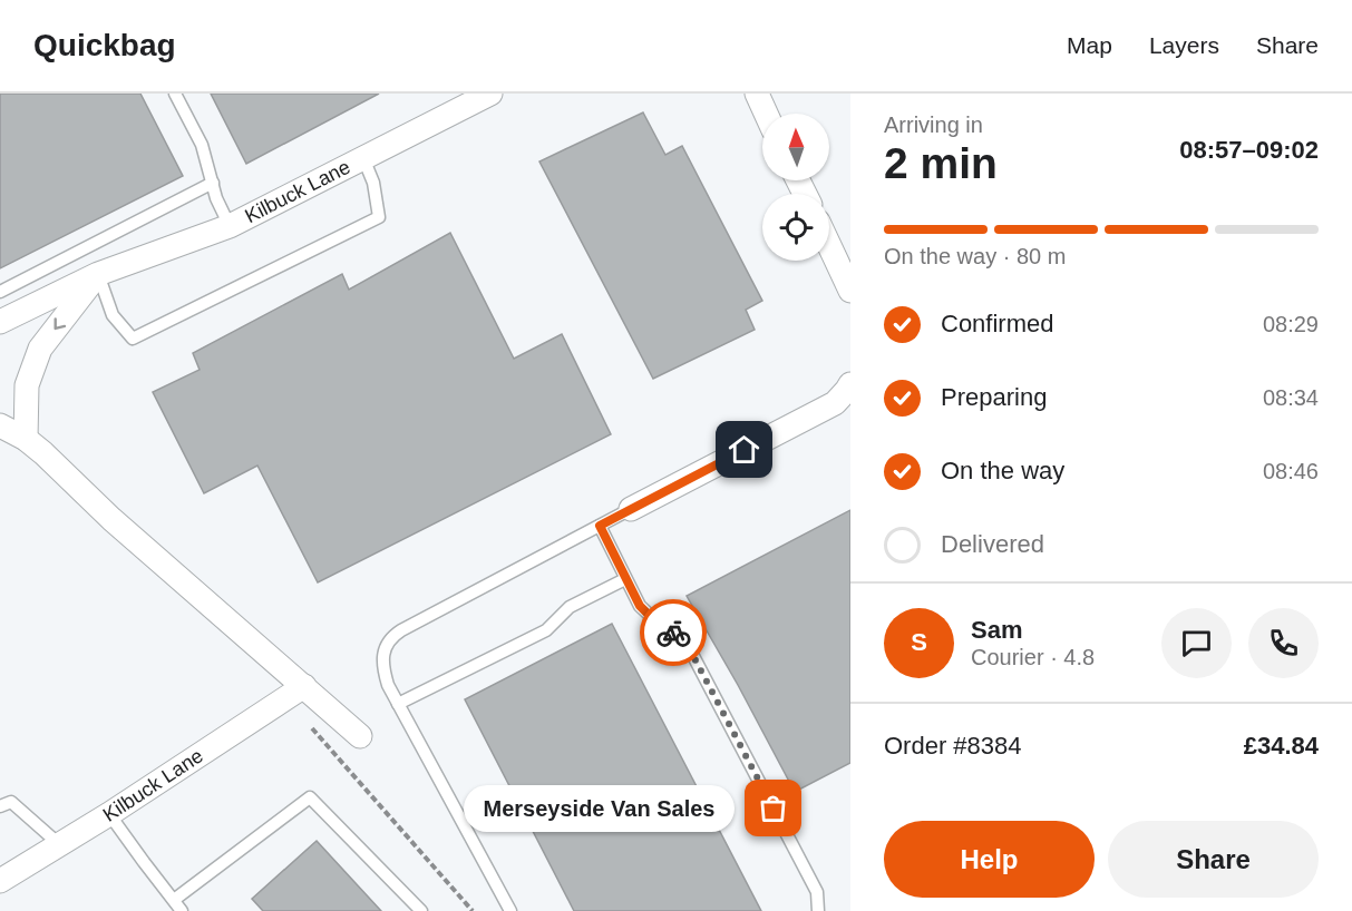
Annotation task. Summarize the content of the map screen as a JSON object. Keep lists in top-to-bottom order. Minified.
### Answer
{"streets":{"street":["Kilbuck Lane"]},"places":["Merseyside Van Sales"],"north":"top","page":{"header":"Quickbag","nav":["Map","Layers","Share"],"heading":["2 min","Arriving in","08:57–09:02"],"panel":["Sam","Courier · 4.8","Order #8384","£34.84"],"bar":"On the way · 80 m","list":[["Confirmed","08:29"],["Preparing","08:34"],["On the way","08:46"],"Delivered"],"round":"S","bubble":"Merseyside Van Sales","buttons":["Help","Share"]}}
